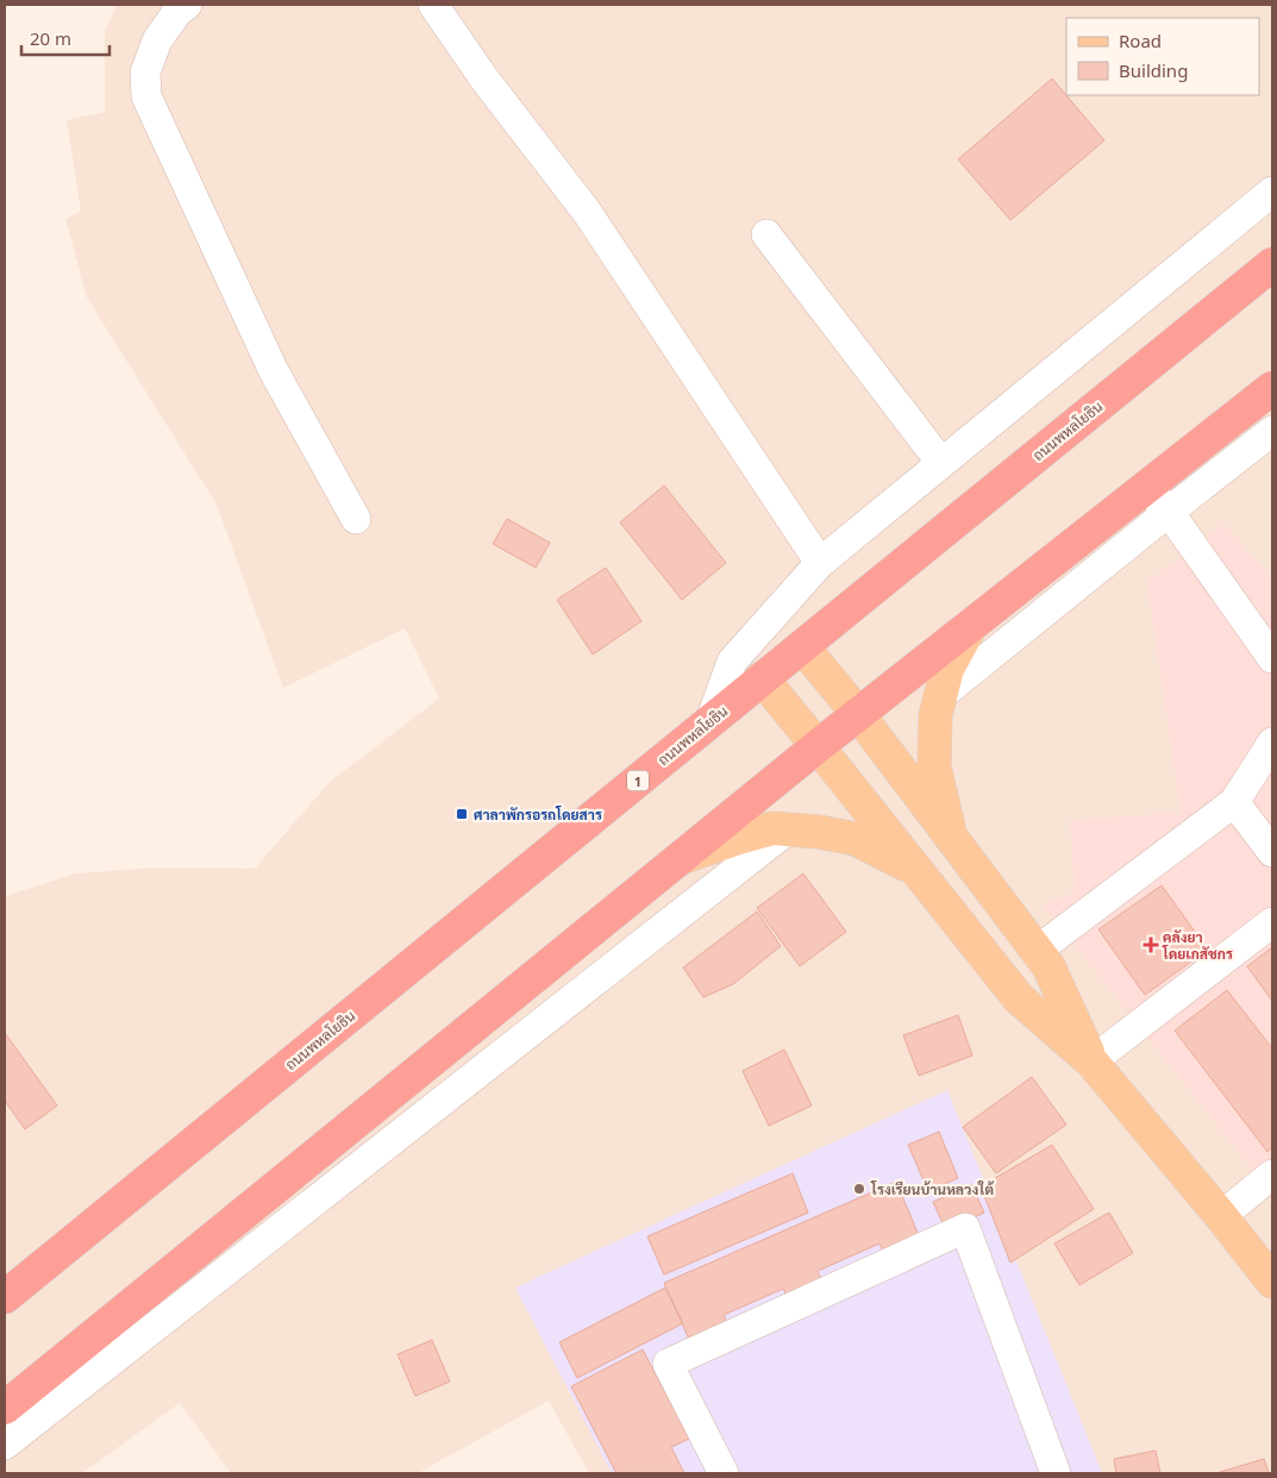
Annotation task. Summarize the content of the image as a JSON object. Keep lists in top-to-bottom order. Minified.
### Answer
{"streets":{"highway":["ถนนพหลโยธิน","1"]},"places":{"transit":["ศาลาพักรอรถโดยสาร"],"health":["คลังยา โดยเภสัชกร"],"other":["โรงเรียนบ้านหลวงใต้"]},"legend":["Road","Building"],"scale_bar":"20 m"}
